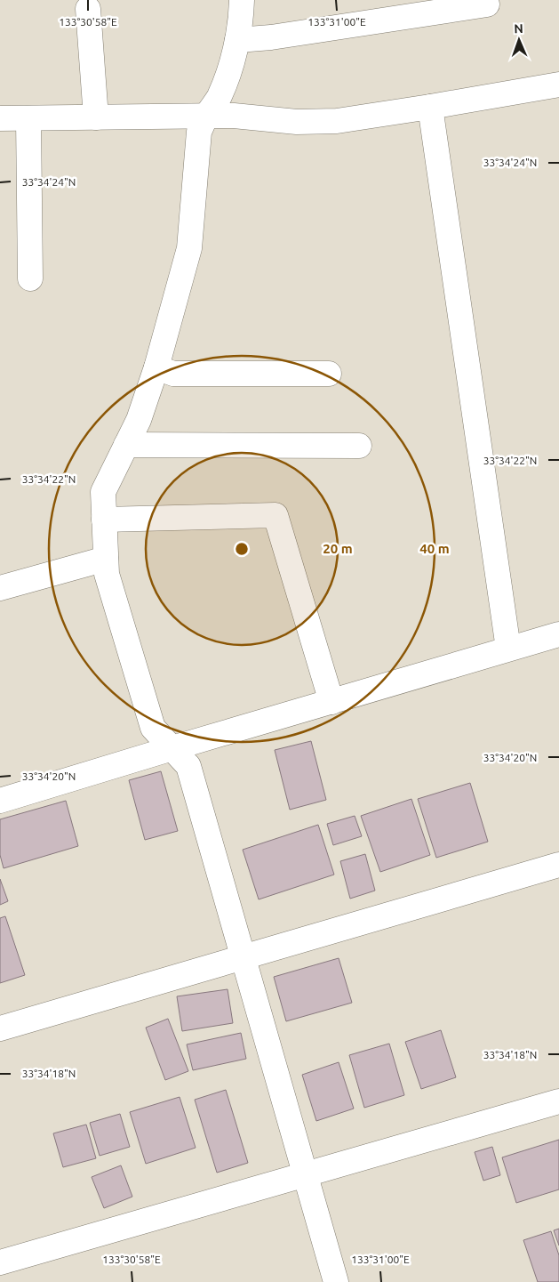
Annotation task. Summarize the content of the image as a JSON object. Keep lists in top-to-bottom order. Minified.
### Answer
{"north":"top","coordinates":["133°30'58\"E","133°31'00\"E","33°34'24\"N","33°34'22\"N","33°34'20\"N","33°34'18\"N"],"rings":["20 m","40 m"]}
